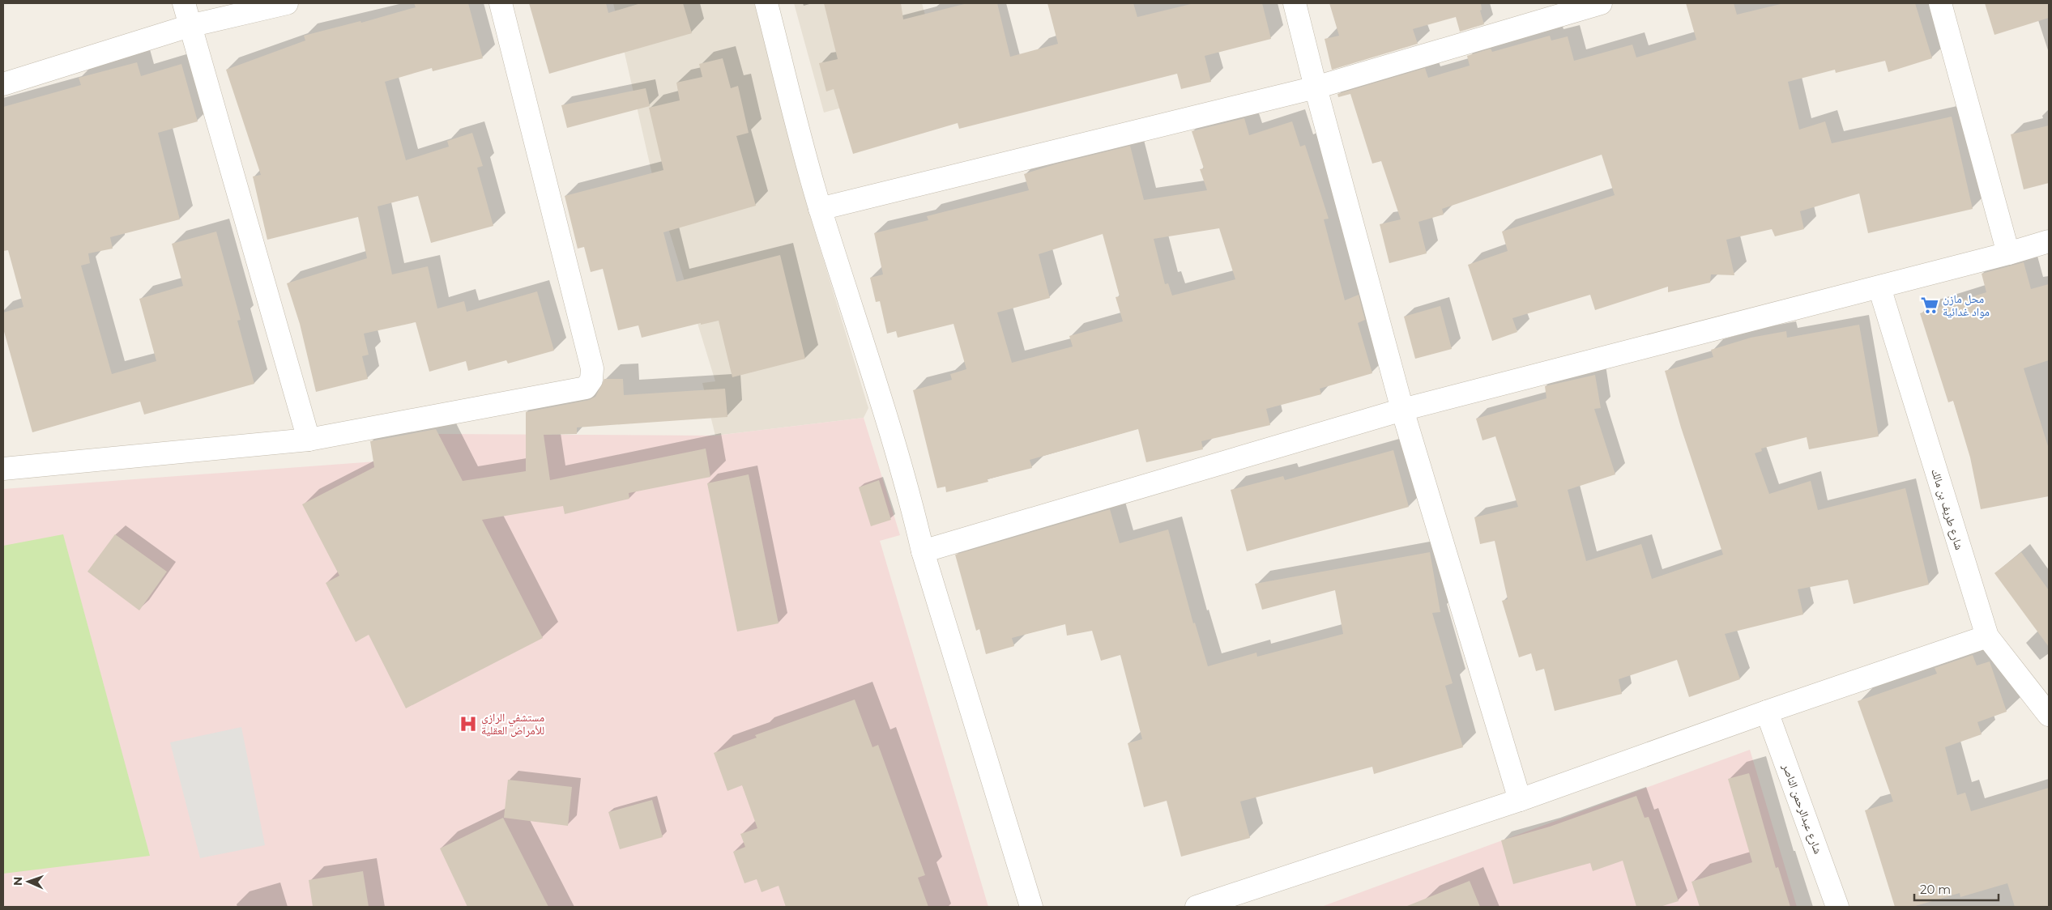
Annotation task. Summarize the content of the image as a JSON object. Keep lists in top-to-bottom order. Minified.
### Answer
{"streets":{"street":["شارع طريف بن مالك","شارع عبدالرحمن الناصر"]},"places":{"supermarket":["محل مازن مواد غدائية"],"hospital":["مستشفي الرازي للأمراض العقلية"]},"scale_bar":"20 m","north":"left"}
